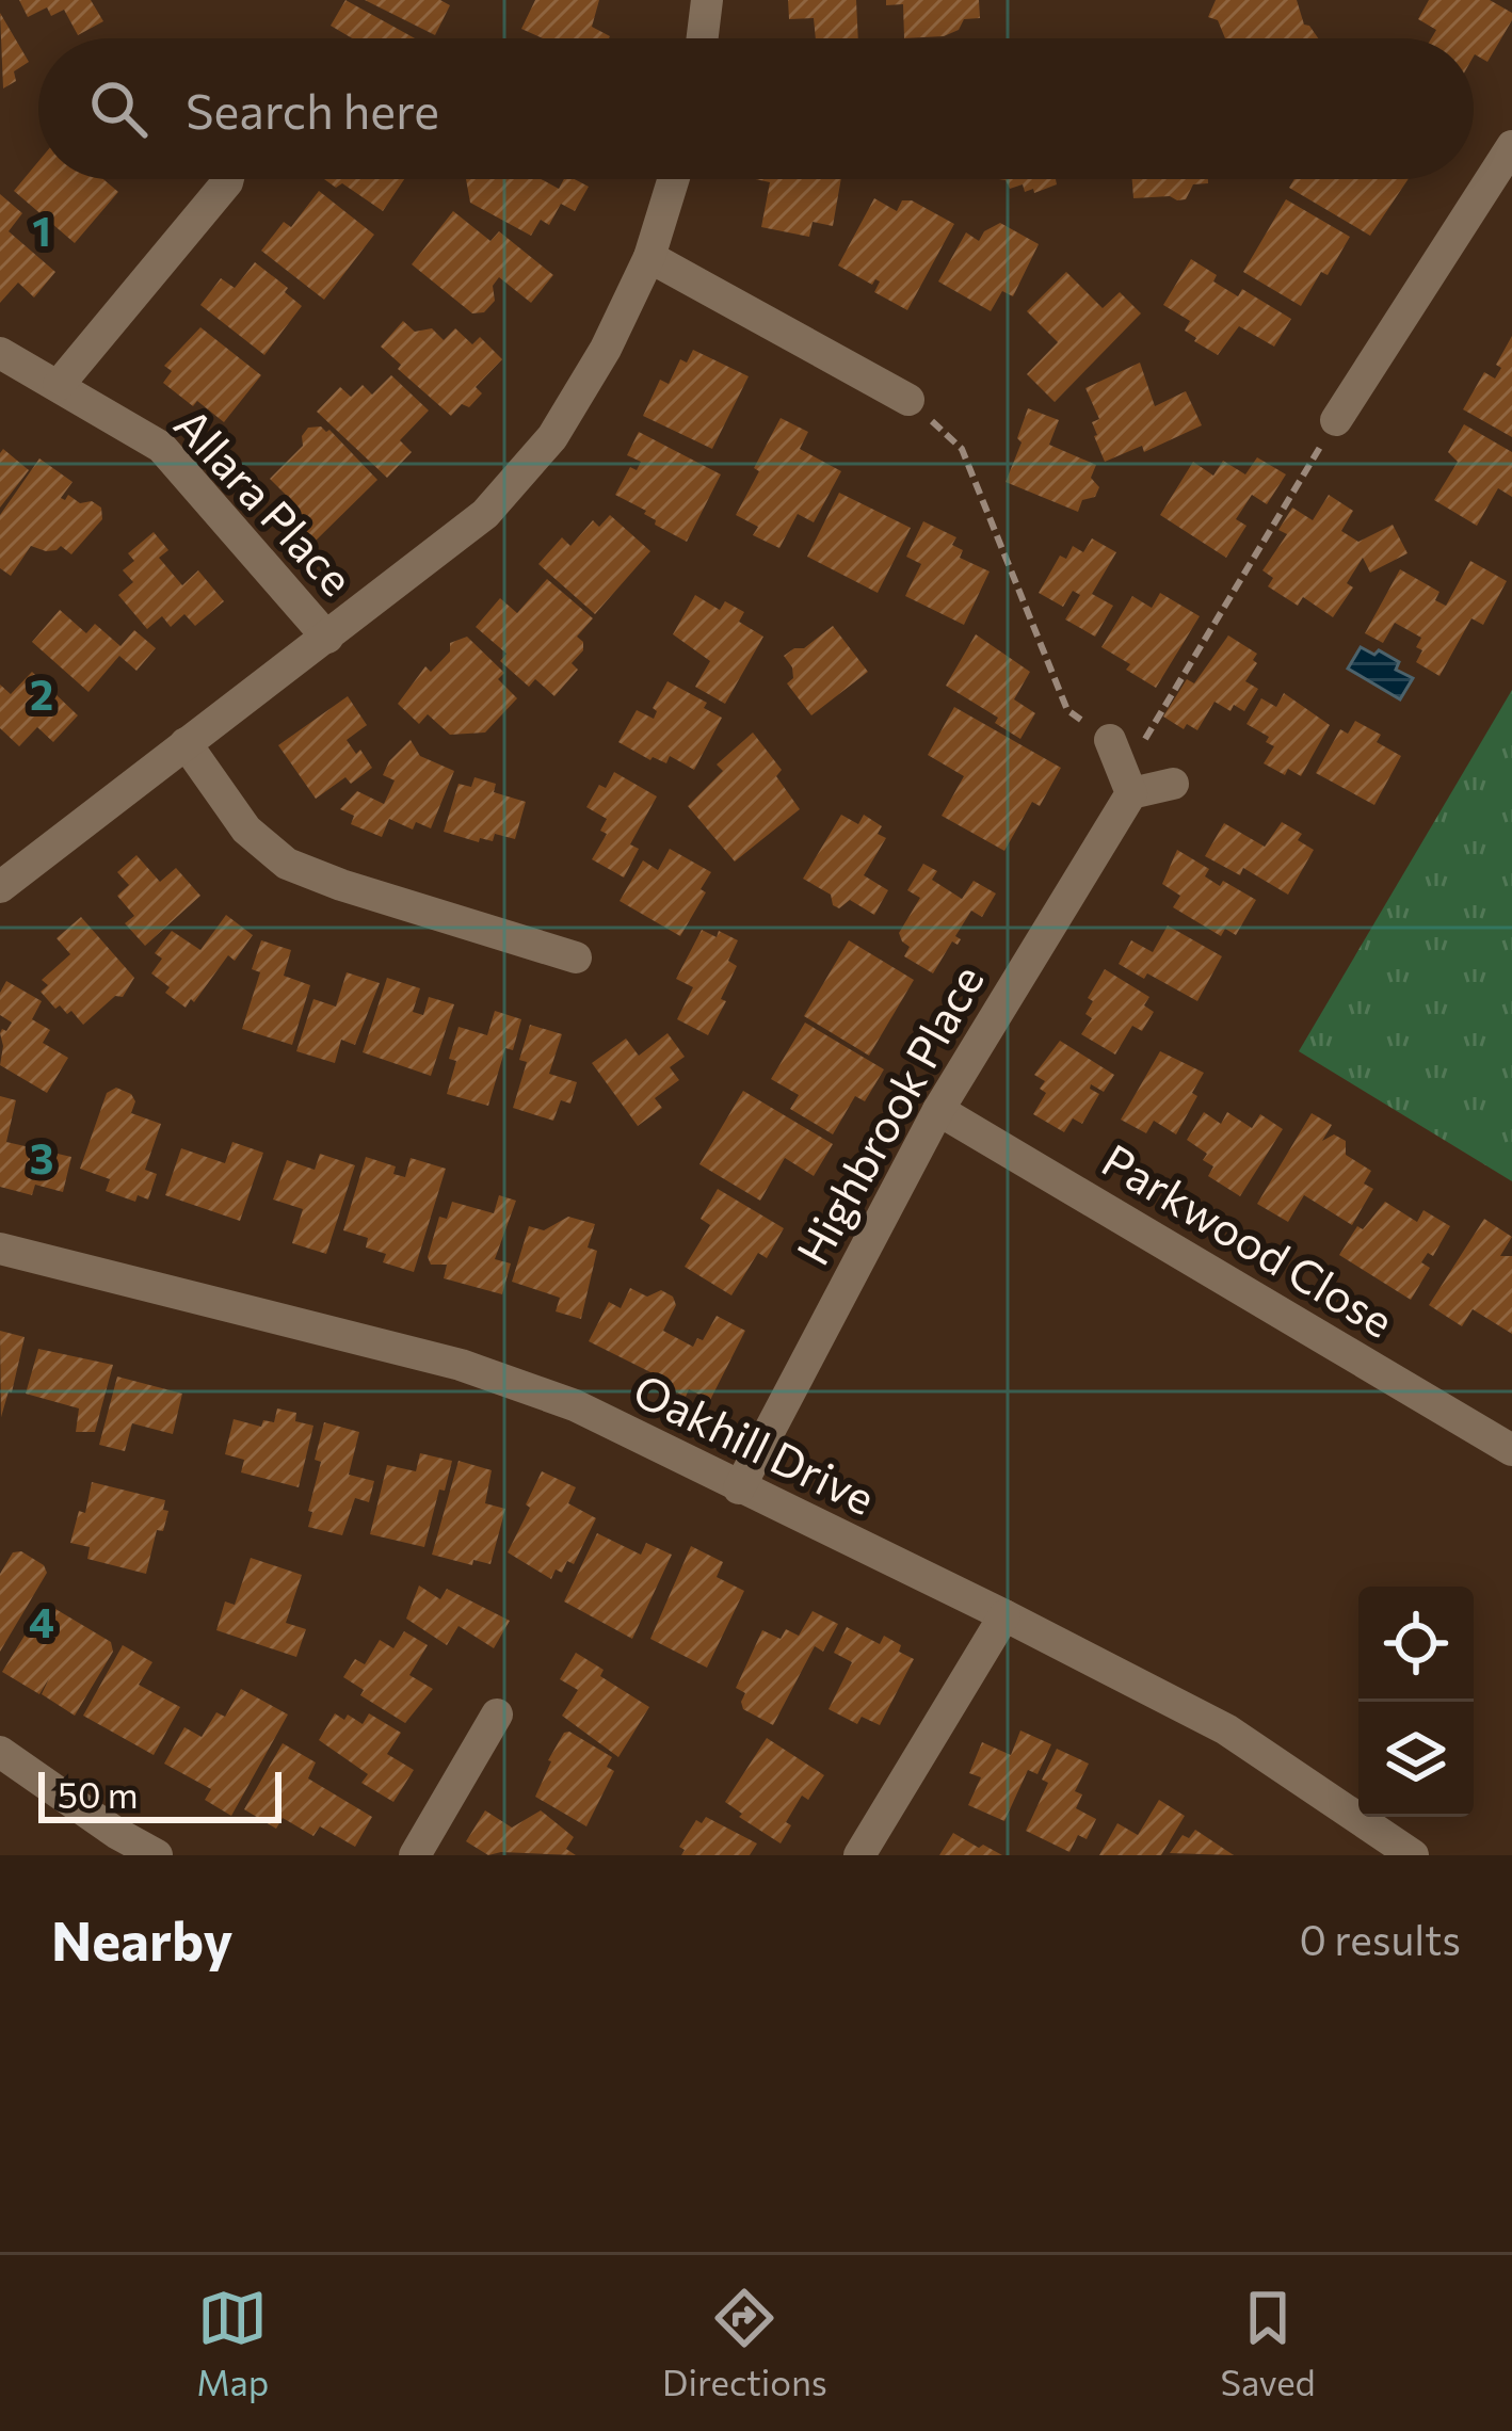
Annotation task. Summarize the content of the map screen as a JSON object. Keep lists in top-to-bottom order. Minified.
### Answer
{"streets":{"street":["Allara Place","Highbrook Place","Parkwood Close","Oakhill Drive"]},"crossings":[["Highbrook Place","Parkwood Close"],["Highbrook Place","Oakhill Drive"]],"scale_bar":"50 m","page":{"search":"Search here","scale":"50 m","heading":["Nearby","0 results"],"nav":["Map","Directions","Saved"]},"grid":{"rows":["1","2","3","4"]}}
